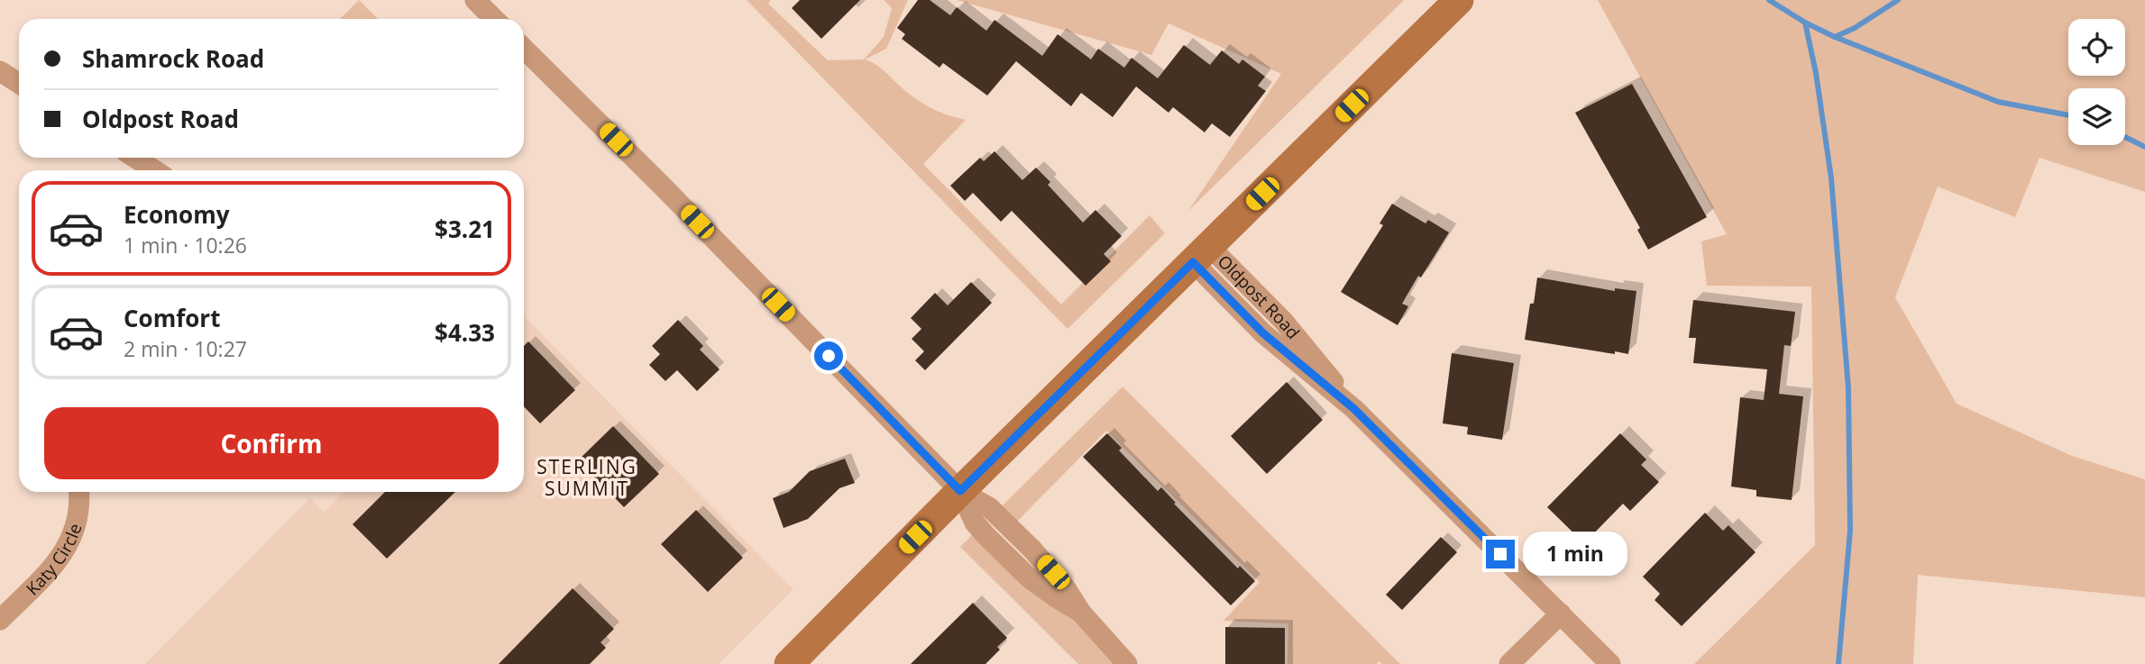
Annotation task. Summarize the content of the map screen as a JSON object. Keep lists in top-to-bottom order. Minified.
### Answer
{"streets":{"street":["Oldpost Road","Katy Circle"]},"districts":["STERLING SUMMIT"],"page":{"banner":["Shamrock Road","Oldpost Road"],"list":[{"name":"Economy","note":"1 min · 10:26","value":"$3.21"},{"name":"Comfort","note":"2 min · 10:27","value":"$4.33"}],"buttons":"Confirm","bubble":"1 min"}}
